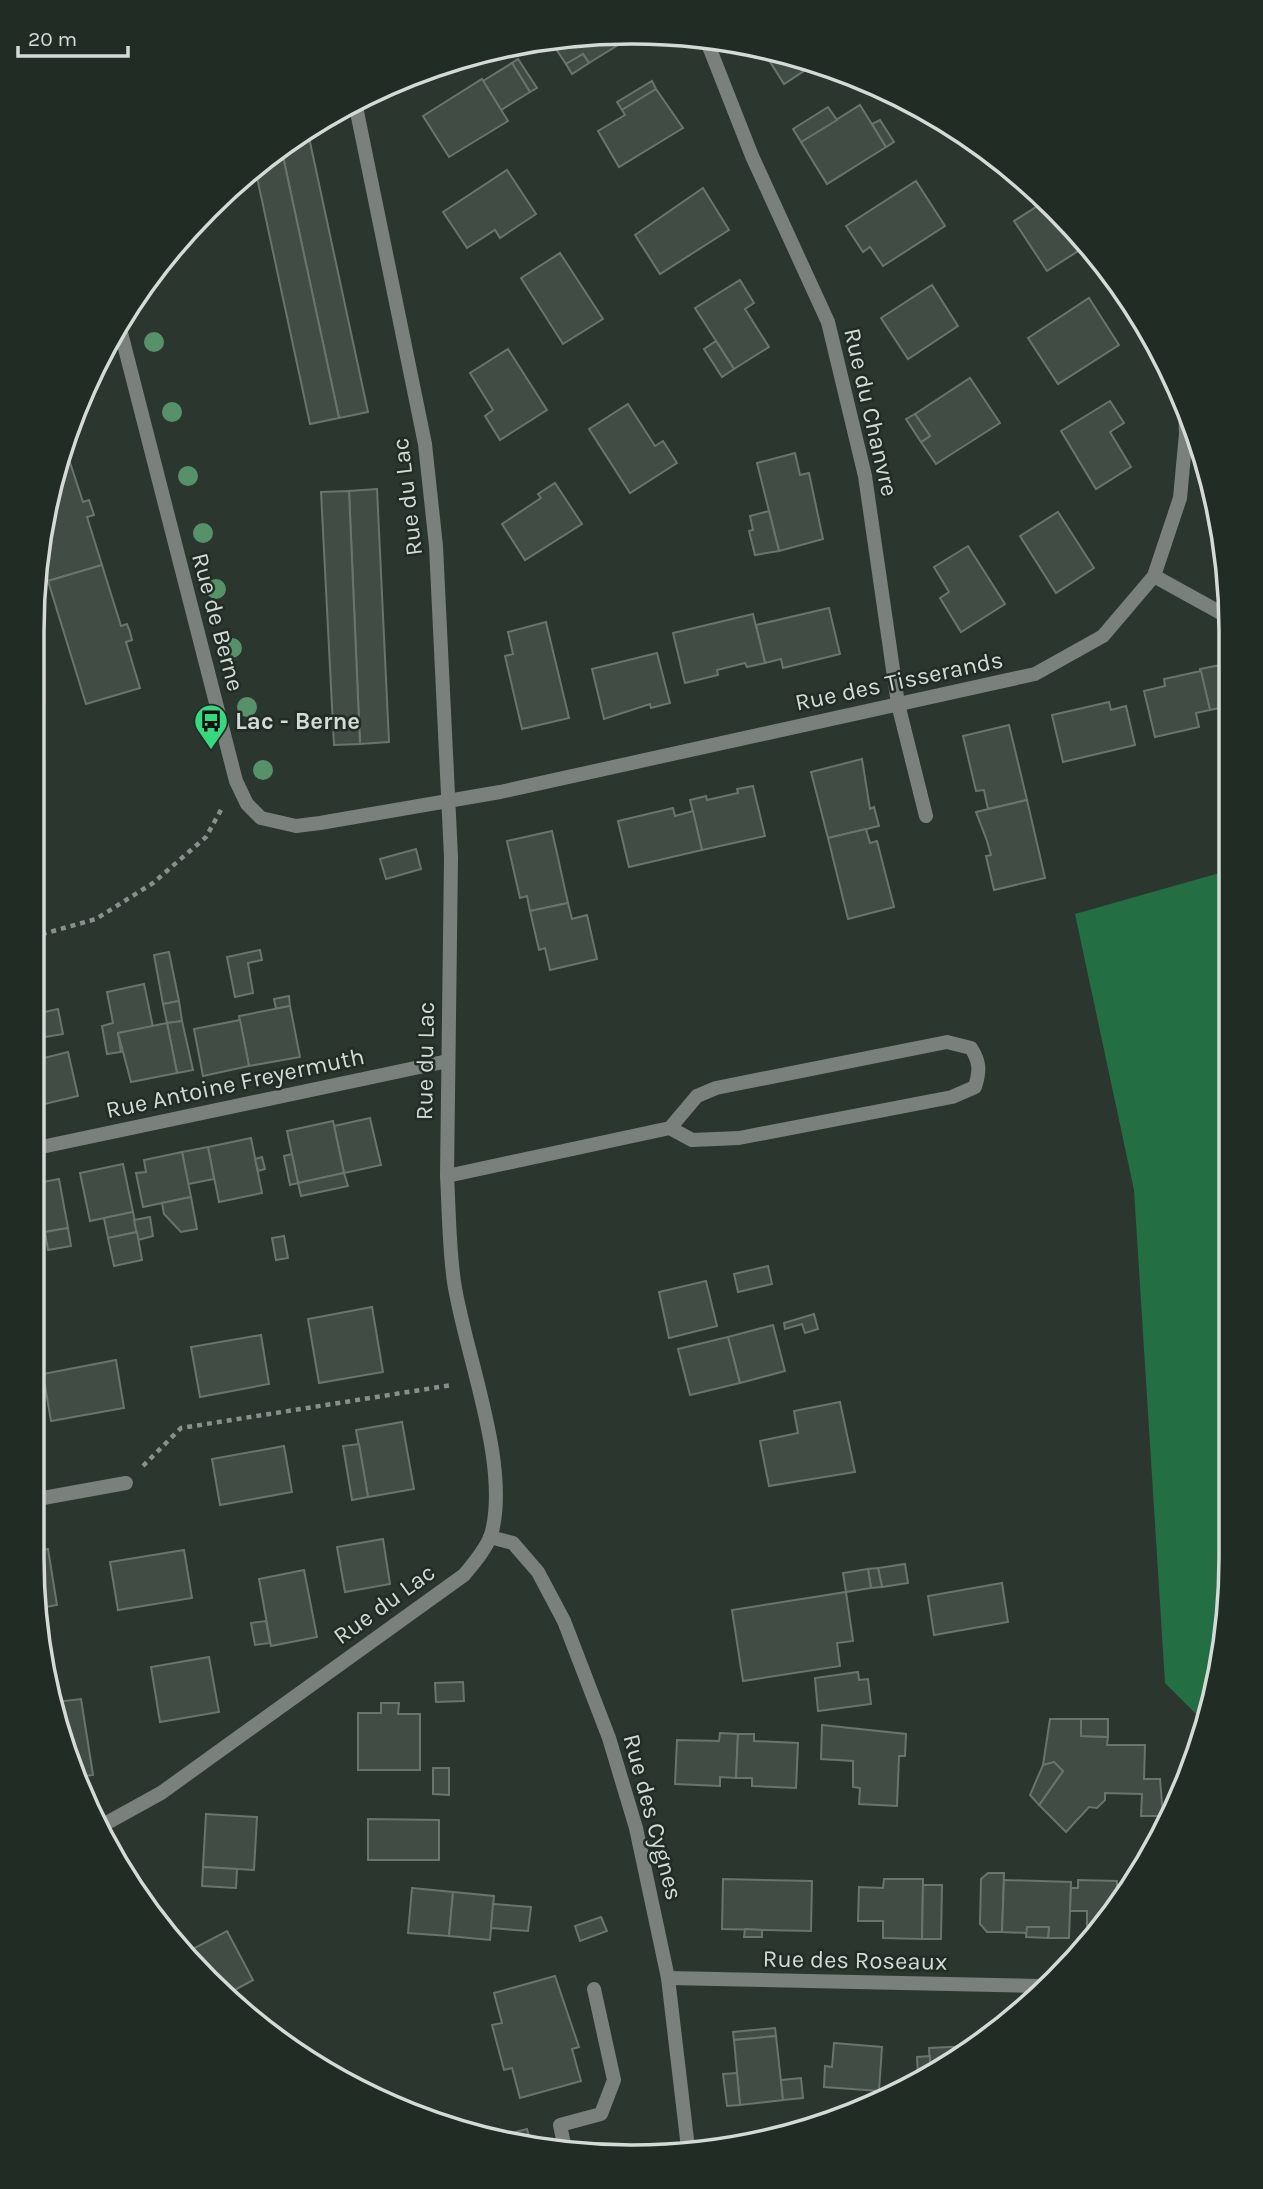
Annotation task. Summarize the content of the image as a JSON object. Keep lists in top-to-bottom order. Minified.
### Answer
{"streets":{"street":["Rue du Chanvre","Rue du Lac","Rue de Berne","Rue des Tisserands","Rue Antoine Freyermuth","Rue des Cygnes","Rue des Roseaux"]},"crossings":[["Rue du Chanvre","Rue des Tisserands"],["Rue du Lac","Rue de Berne"],["Rue du Lac","Rue des Tisserands"],["Rue du Lac","Rue Antoine Freyermuth"],["Rue du Lac","Rue des Cygnes"],["Rue de Berne","Rue des Tisserands"],["Rue des Cygnes","Rue des Roseaux"]],"places":{"bus stop":["Lac - Berne"]},"scale_bar":"20 m"}
